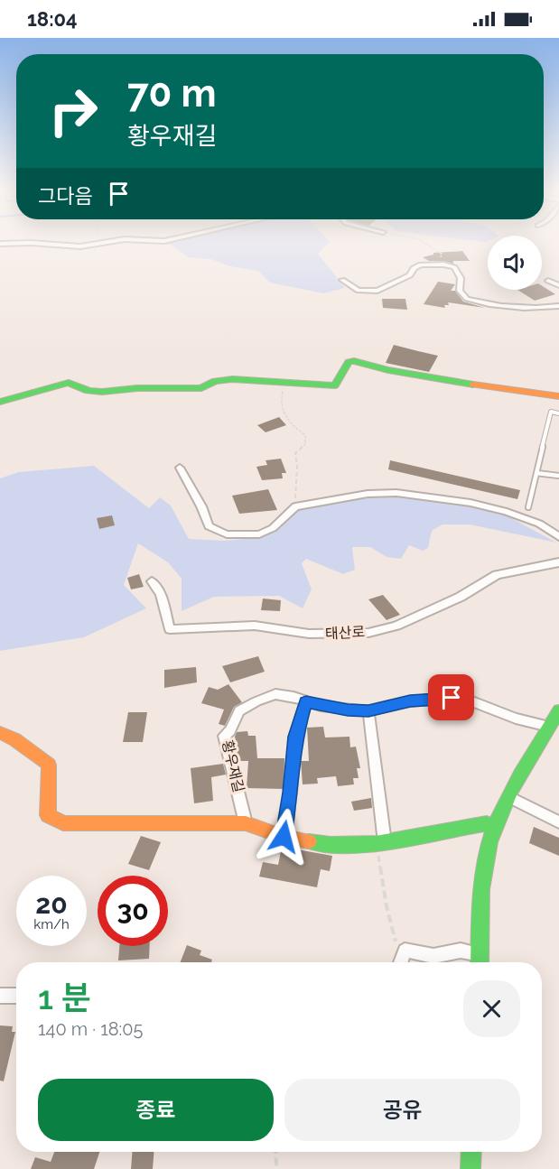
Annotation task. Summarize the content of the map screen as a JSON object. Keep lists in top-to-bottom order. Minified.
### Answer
{"streets":{"street":["태산로","황우재길"]},"page":{"status":"18:04","turn":["70 m","황우재길"],"then":"그다음","speed":"20 km/h","limit":"30","heading":["1 분","140 m · 18:05"],"buttons":["종료","공유"]}}
